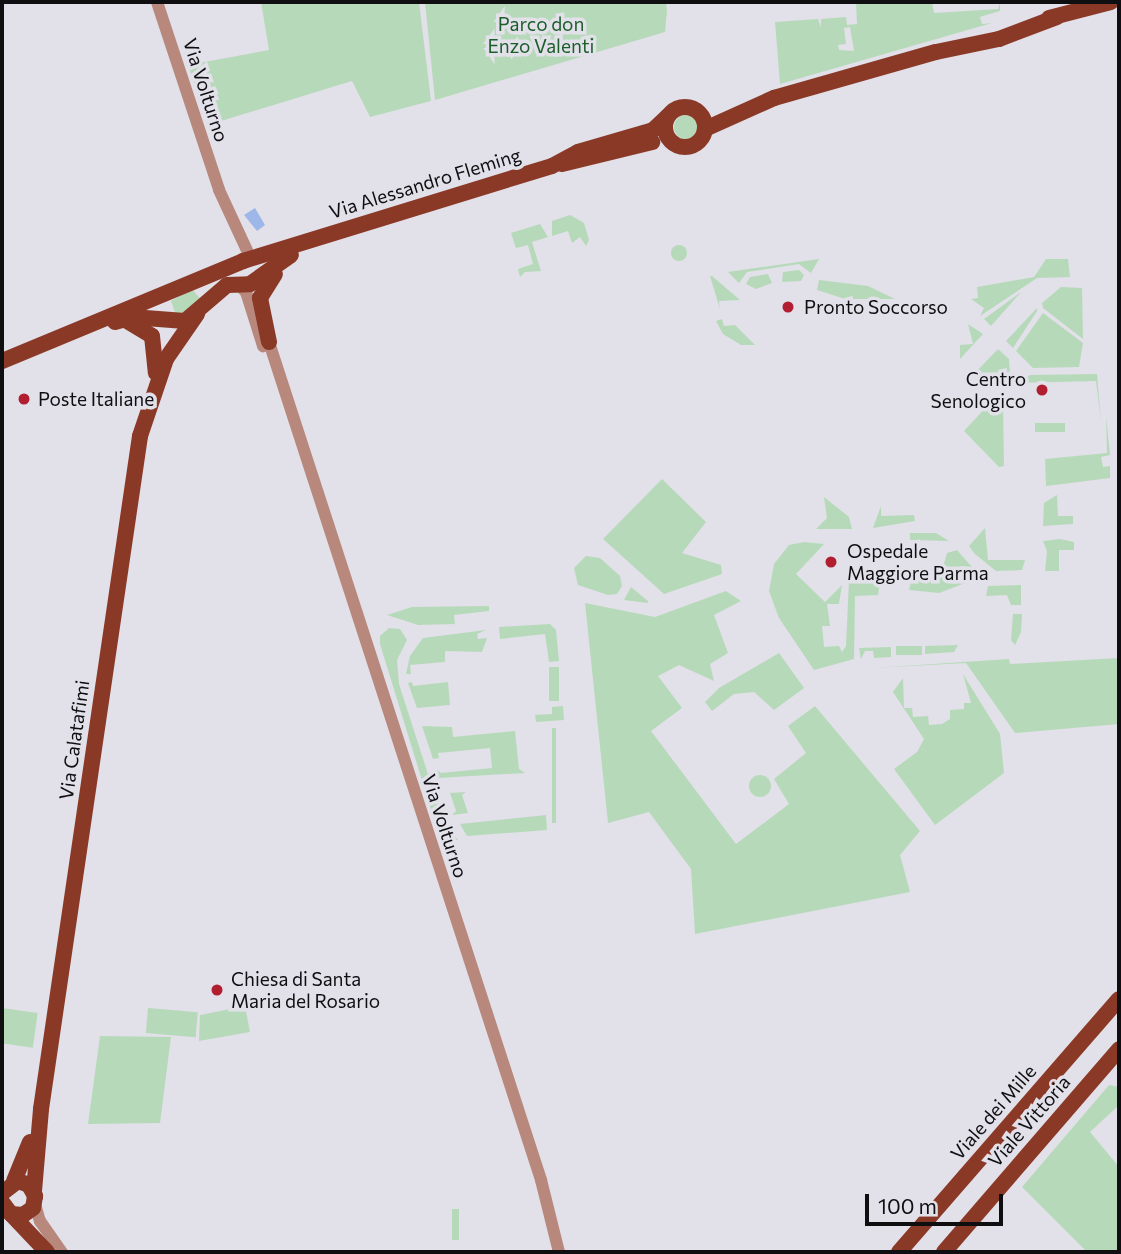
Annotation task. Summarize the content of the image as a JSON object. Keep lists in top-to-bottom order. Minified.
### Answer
{"streets":{"main road":["Via Alessandro Fleming","Via Calatafimi","Viale dei Mille","Viale Vittoria"],"street":["Via Volturno"]},"crossings":[["Via Volturno","Via Alessandro Fleming"],["Via Volturno","Via Calatafimi"],["Via Alessandro Fleming","Via Calatafimi"]],"parks":["Parco don Enzo Valenti"],"places":["Pronto Soccorso","Centro Senologico","Poste Italiane","Ospedale Maggiore Parma","Chiesa di Santa Maria del Rosario"],"scale_bar":"100 m"}
